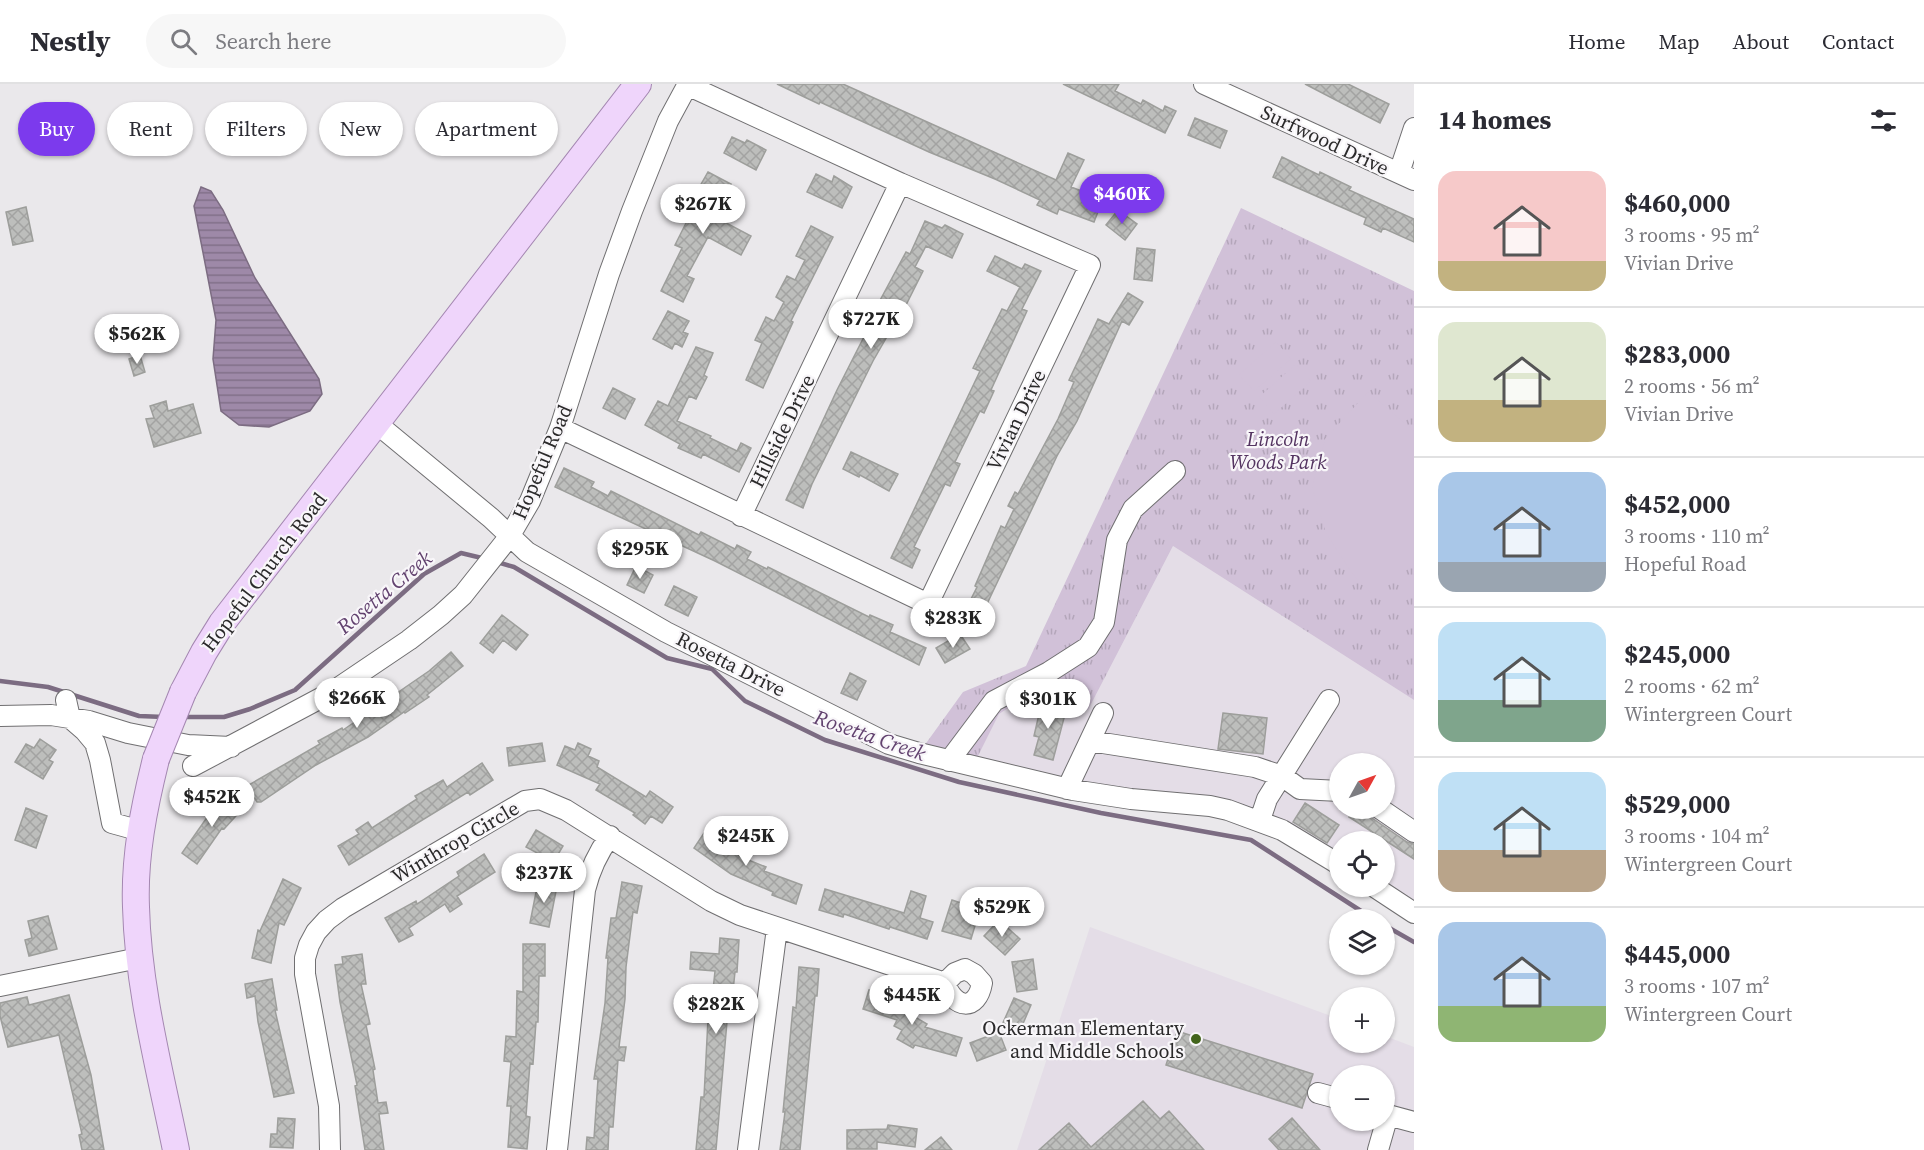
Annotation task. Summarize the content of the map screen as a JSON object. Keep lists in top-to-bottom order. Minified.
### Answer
{"streets":{"main road":["Hopeful Church Road"],"street":["Surfwood Drive","Vivian Drive","Hillside Drive","Hopeful Road","Rosetta Drive","Winthrop Circle"]},"crossings":[["Vivian Drive","Hillside Drive"],["Vivian Drive","Hopeful Road"],["Hopeful Road","Rosetta Drive"],["Hopeful Church Road","Rosetta Drive"]],"water":["Rosetta Creek"],"parks":["Lincoln Woods Park"],"places":["Ockerman Elementary and Middle Schools"],"north":"top right","page":{"header":"Nestly","search":"Search here","nav":["Home","Map","About","Contact"],"heading":"14 homes","chip":["Buy","Rent","Filters","New","Apartment"],"list":[{"name":"$460,000","note":"3 rooms · 95 m² · Vivian Drive"},{"name":"$283,000","note":"2 rooms · 56 m² · Vivian Drive"},{"name":"$452,000","note":"3 rooms · 110 m² · Hopeful Road"},{"name":"$245,000","note":"2 rooms · 62 m² · Wintergreen Court"},{"name":"$529,000","note":"3 rooms · 104 m² · Wintergreen Court"},{"name":"$445,000","note":"3 rooms · 107 m² · Wintergreen Court"}],"price":["$460K","$267K","$727K","$562K","$295K","$283K","$266K","$301K","$452K","$245K","$237K","$529K","$445K","$282K"],"map_buttons":["+","−"]}}
